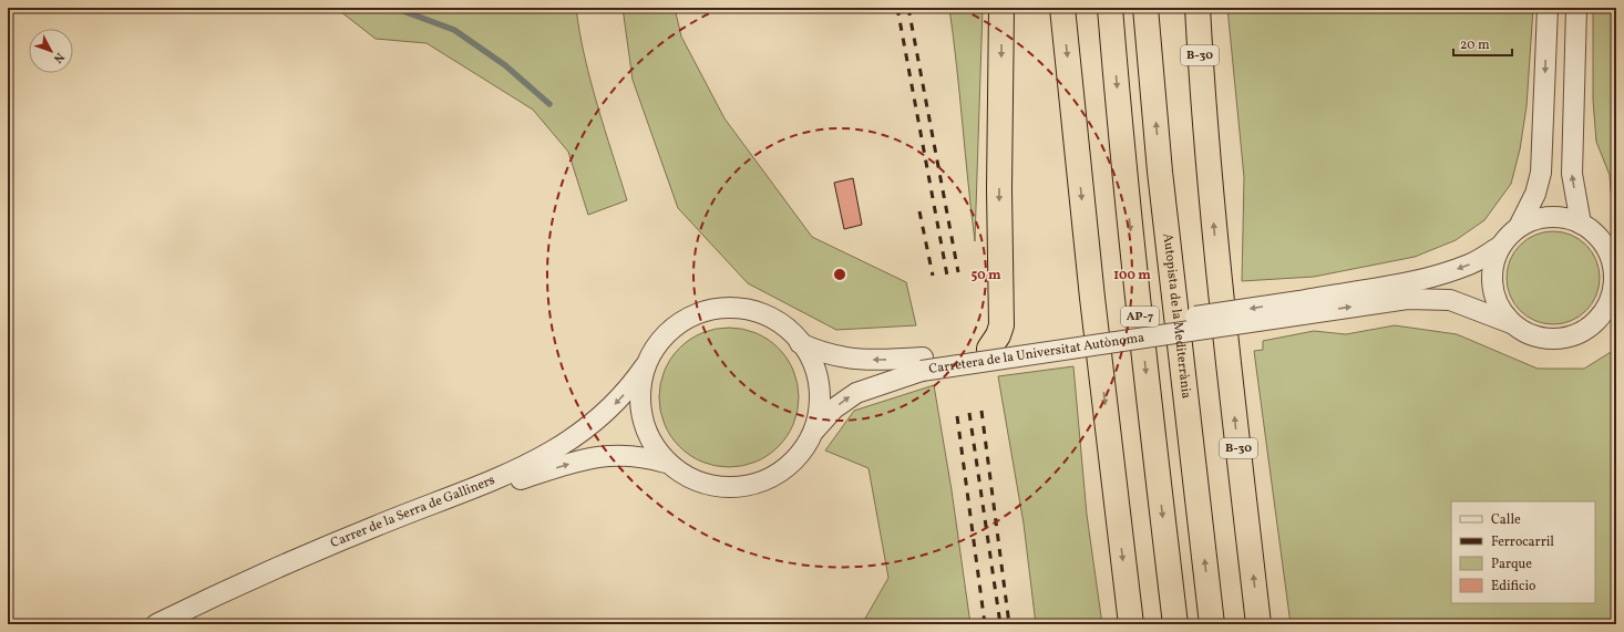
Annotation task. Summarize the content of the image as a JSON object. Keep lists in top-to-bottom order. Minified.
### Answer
{"streets":{"highway":["B-30","AP-7","Autopista de la Mediterrània"],"street":["Carretera de la Universitat Autònoma","Carrer de la Serra de Galliners"]},"crossings":[["Carretera de la Universitat Autònoma","Carrer de la Serra de Galliners"]],"legend":["Calle","Ferrocarril","Parque","Edificio"],"scale_bar":"20 m","north":"bottom right","rings":["50 m","100 m"]}
